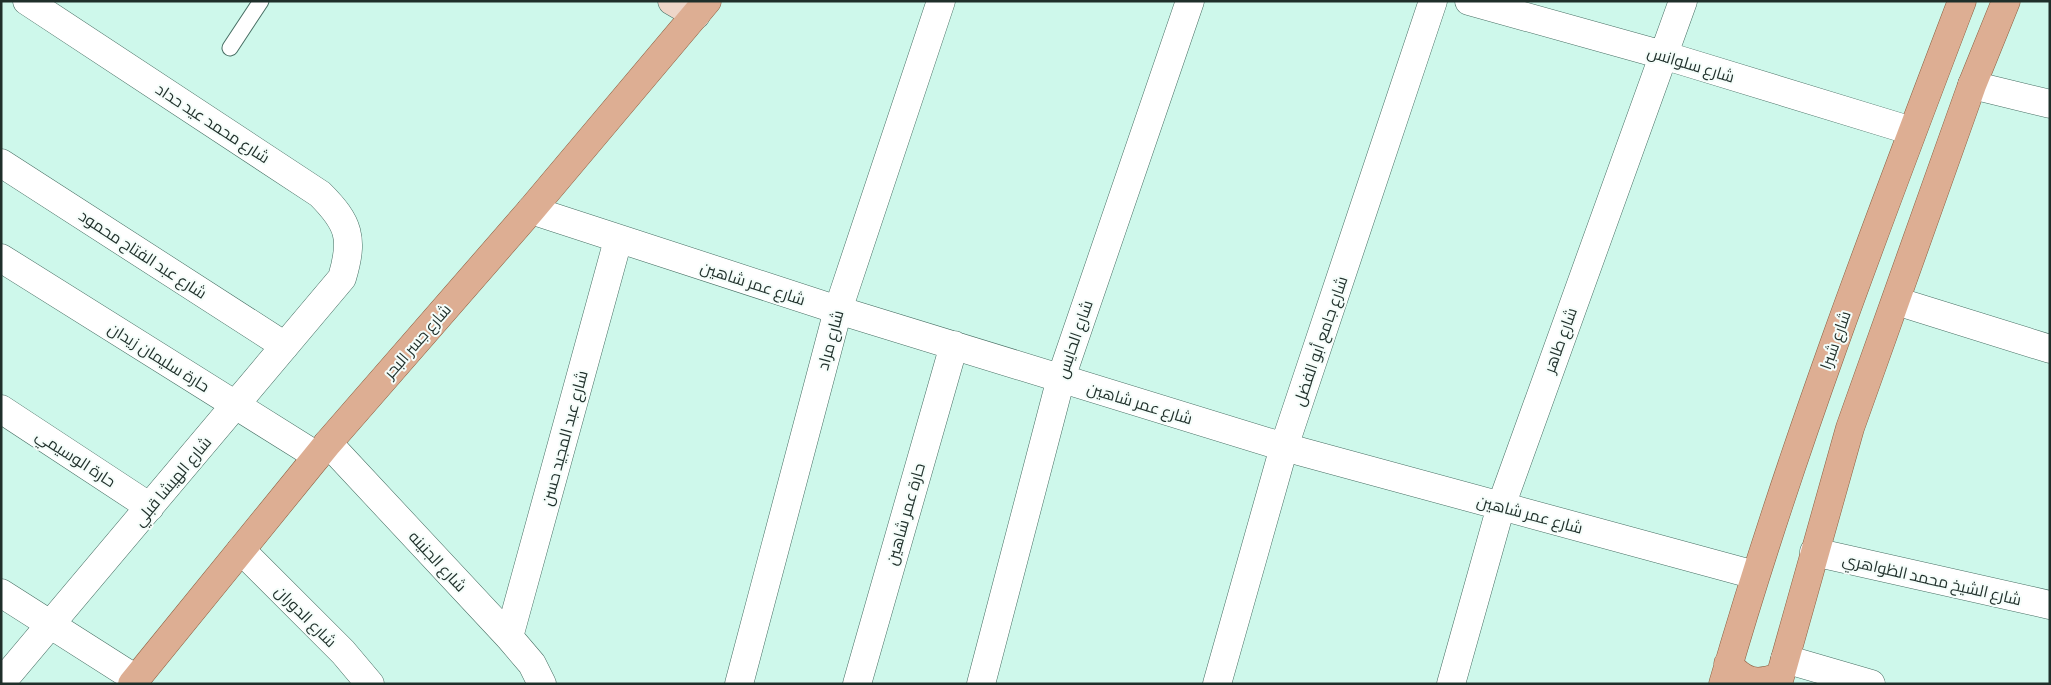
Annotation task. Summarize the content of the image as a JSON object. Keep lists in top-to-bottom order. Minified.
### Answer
{"streets":{"main road":["شارع شبرا","شارع جسر البحر"],"street":["شارع سلوانس","شارع محمد عيد حداد","شارع عبد الفتاح محمود","شارع عمر شاهين","شارع الحايس","شارع مراد","شارع طاهر","شارع جامع أبو الفضل","حارة سليمان زيدان","شارع عبد المجيد حسن","حارة الوسيمي","شارع الهيشا قبلي","حارة عمر شاهين","شارع الجنينه","شارع الشيخ محمد الظواهري","شارع الدوران"]},"crossings":[["شارع سلوانس","شارع طاهر"],["شارع سلوانس","شارع شبرا"],["شارع محمد عيد حداد","شارع الهيشا قبلي"],["شارع عبد الفتاح محمود","شارع الهيشا قبلي"],["شارع عمر شاهين","شارع الحايس"],["شارع عمر شاهين","شارع مراد"],["شارع عمر شاهين","شارع طاهر"],["شارع عمر شاهين","شارع شبرا"],["شارع عمر شاهين","شارع جسر البحر"],["شارع عمر شاهين","شارع جامع أبو الفضل"],["شارع عمر شاهين","شارع عبد المجيد حسن"],["شارع عمر شاهين","حارة عمر شاهين"],["شارع جسر البحر","حارة سليمان زيدان"],["شارع جسر البحر","شارع الجنينه"],["شارع جسر البحر","شارع الدوران"],["حارة سليمان زيدان","شارع الهيشا قبلي"],["حارة سليمان زيدان","شارع الجنينه"],["شارع عبد المجيد حسن","شارع الجنينه"],["حارة الوسيمي","شارع الهيشا قبلي"]]}
